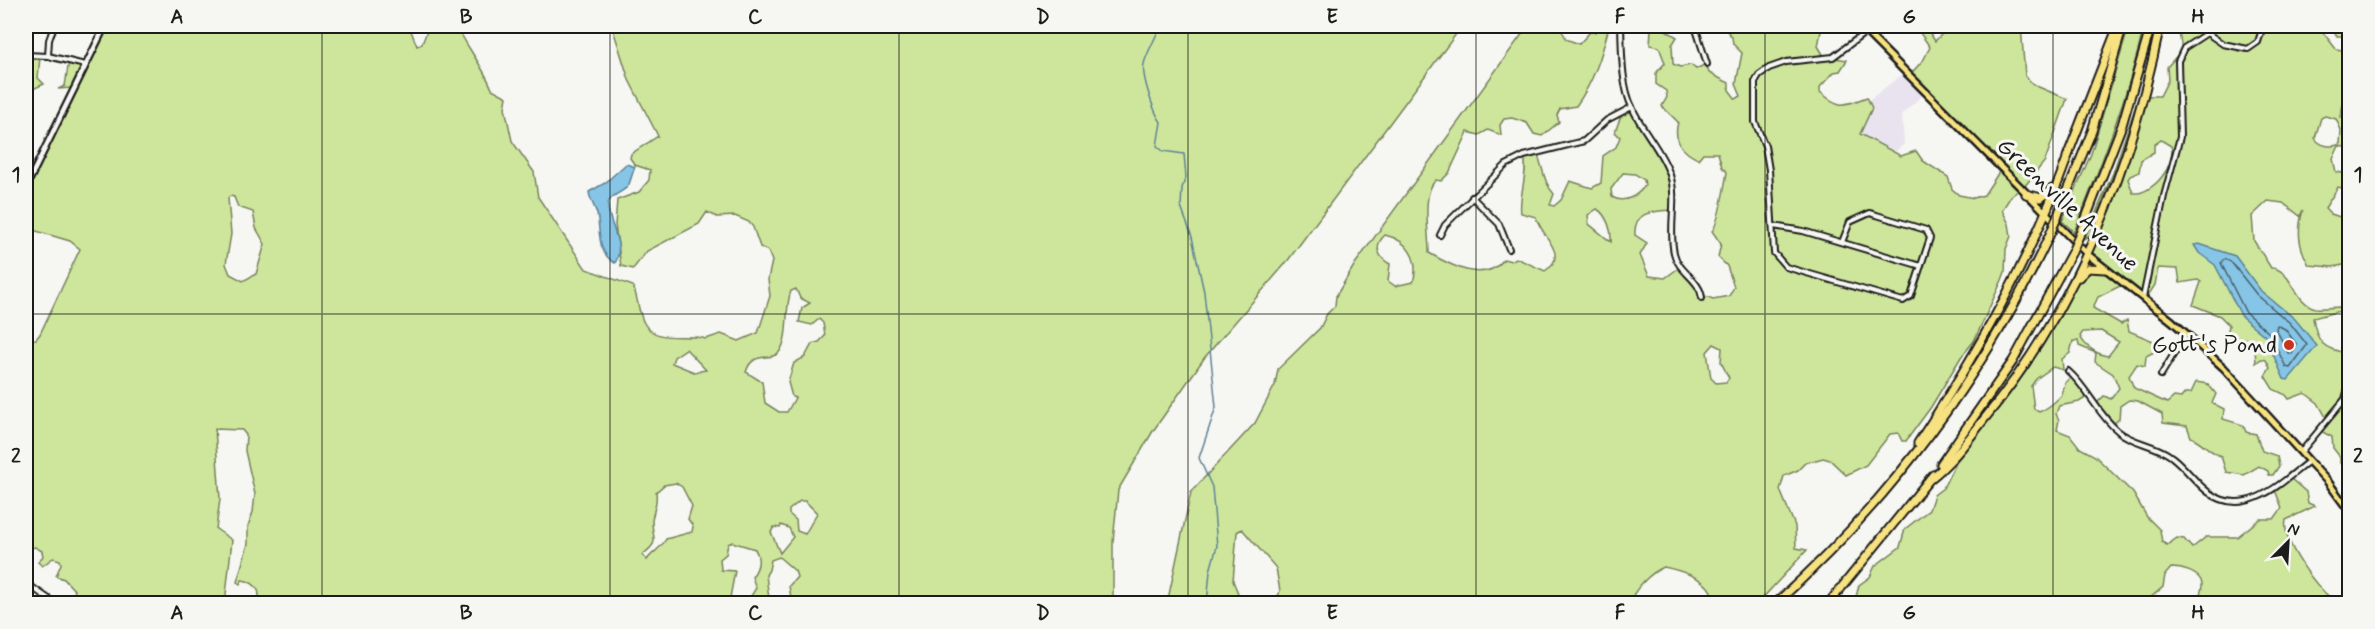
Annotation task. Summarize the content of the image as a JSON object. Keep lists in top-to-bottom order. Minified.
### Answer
{"streets":{"main road":["Greenville Avenue"]},"places":["Gott's Pond"],"north":"top right","grid":{"columns":["A","B","C","D","E","F","G","H"],"rows":["1","2"]}}
